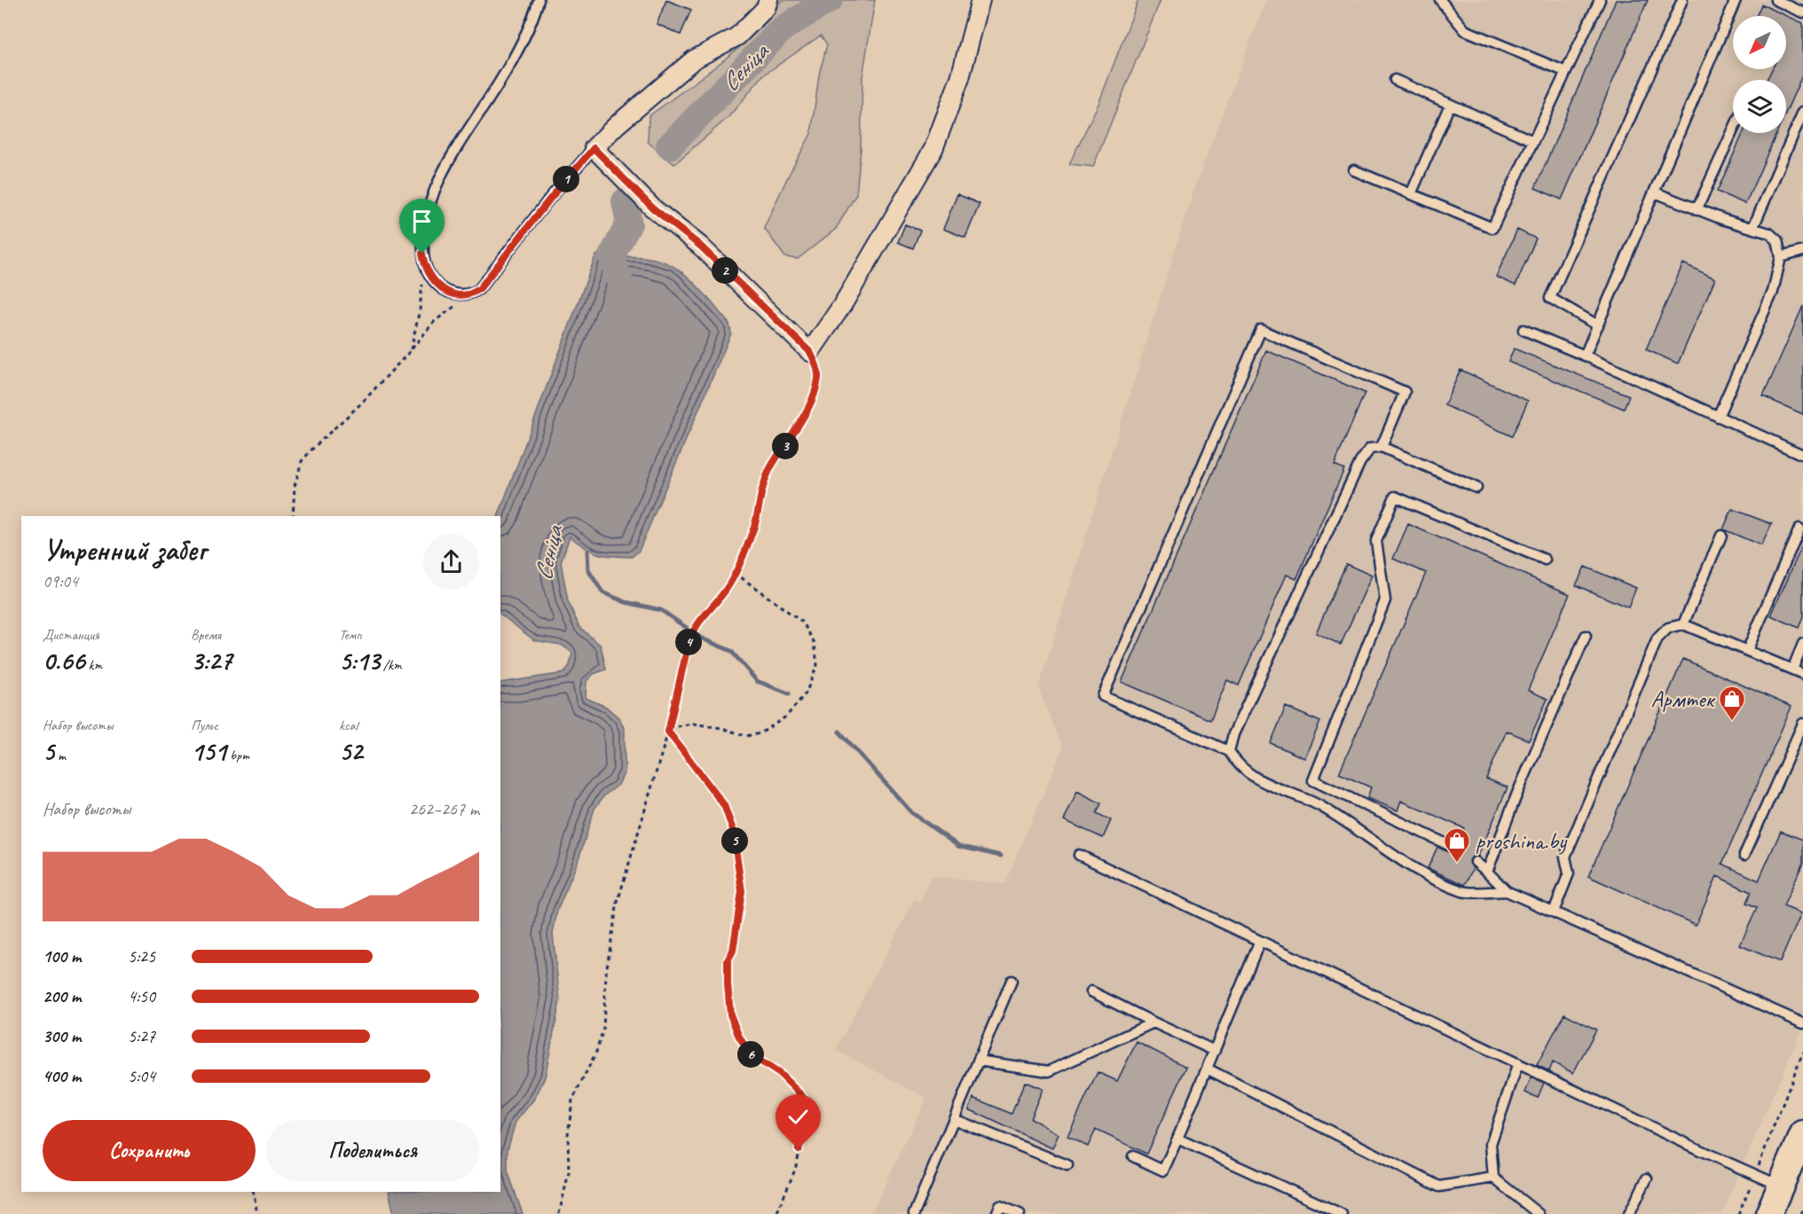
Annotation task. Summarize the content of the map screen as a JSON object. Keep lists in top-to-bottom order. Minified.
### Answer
{"water":["Сеніца"],"places":{"shop":["Армтек","proshina.by"]},"north":"bottom left","page":{"pins":["1","2","3","4","5","6"],"heading":["Утренний забег","09:04"],"stats":[["Дистанция","0.66 km"],["Время","3:27"],["Темп","5:13 /km"],["Набор высоты","5 m"],["Пульс","151 bpm"],["kcal","52"]],"chart":["Набор высоты","262–267 m"],"list":[{"name":"100 m","note":"5:25"},{"name":"200 m","note":"4:50"},{"name":"300 m","note":"5:27"},{"name":"400 m","note":"5:04"}],"buttons":["Сохранить","Поделиться"]}}
